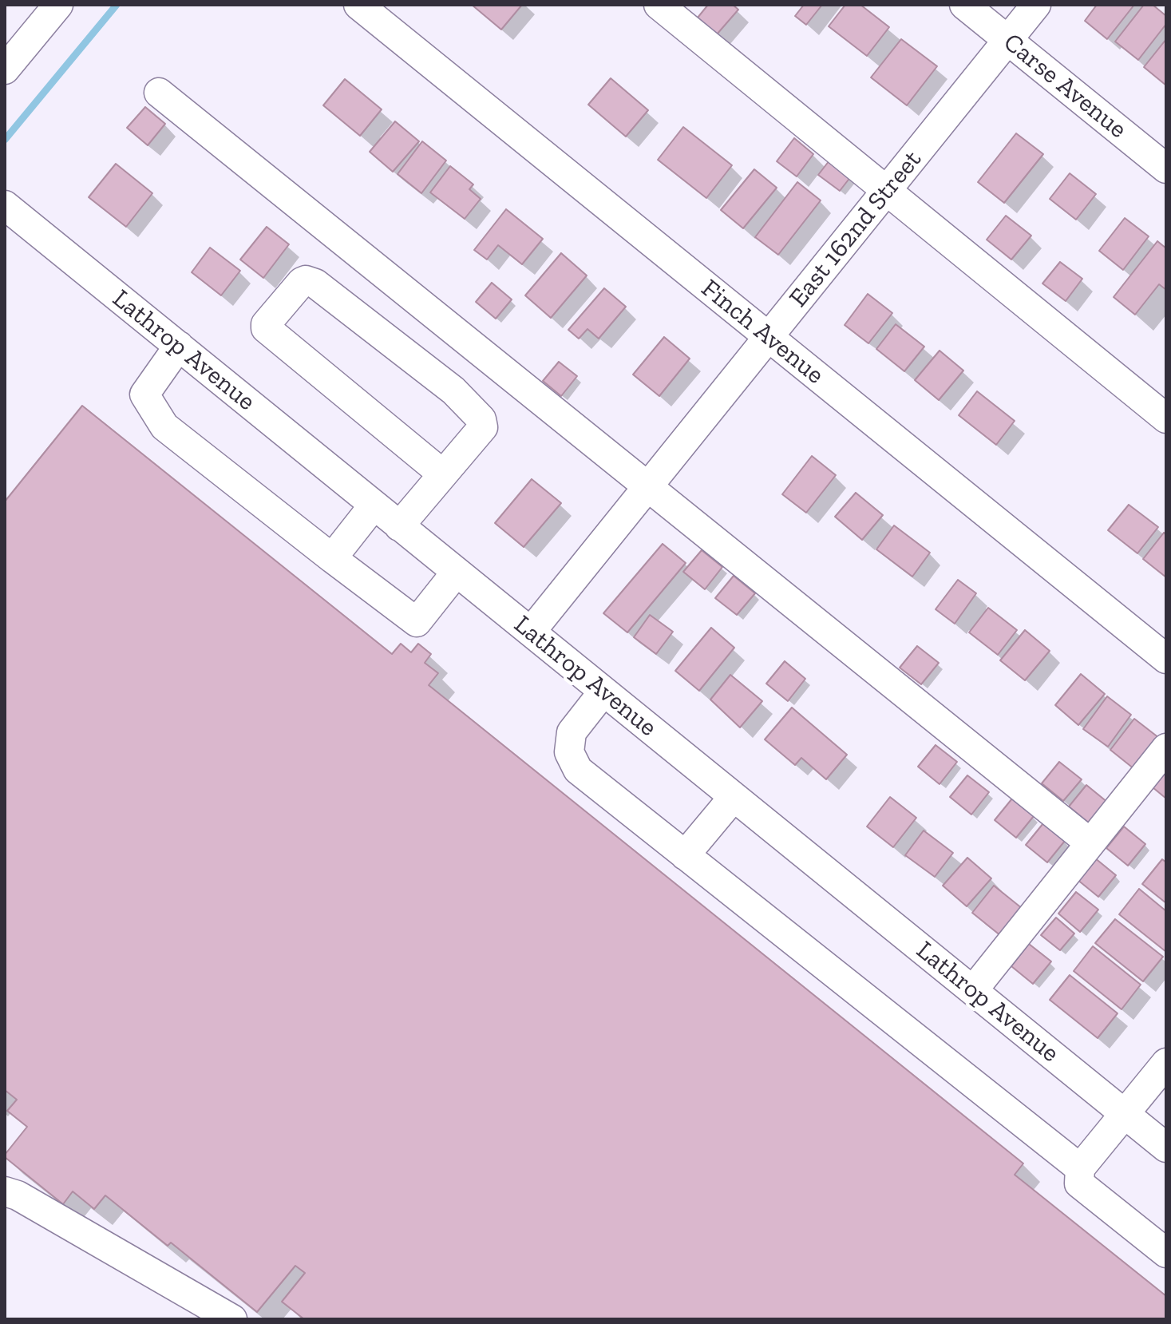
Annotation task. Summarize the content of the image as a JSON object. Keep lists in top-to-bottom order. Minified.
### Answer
{"streets":{"street":["Carse Avenue","East 162nd Street","Finch Avenue","Lathrop Avenue"]},"crossings":[["Carse Avenue","East 162nd Street"],["East 162nd Street","Finch Avenue"],["East 162nd Street","Lathrop Avenue"]]}
